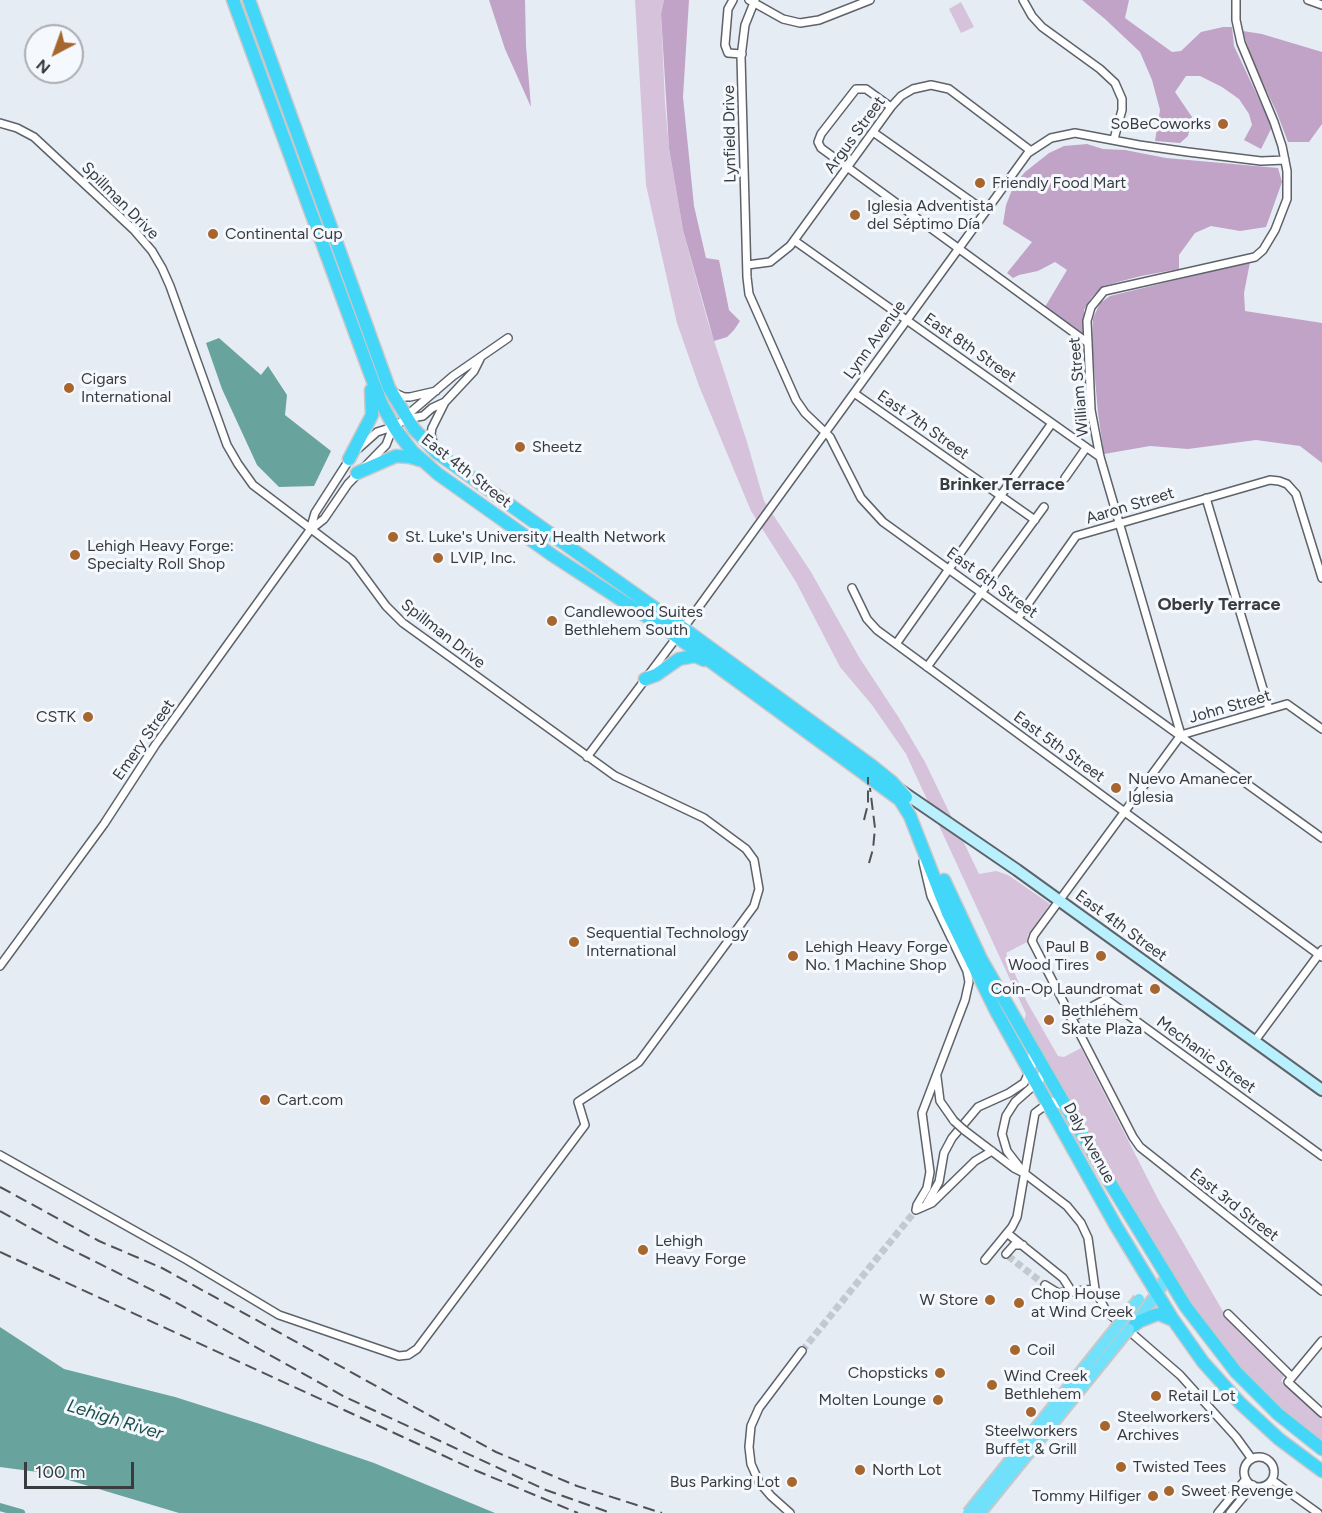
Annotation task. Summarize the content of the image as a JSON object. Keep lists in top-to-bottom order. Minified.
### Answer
{"streets":{"highway":["East 4th Street","Daly Avenue"],"street":["Lynfield Drive","Argus Street","Spillman Drive","Lynn Avenue","East 8th Street","William Street","East 7th Street","Aaron Street","East 6th Street","John Street","Emery Street","East 5th Street","Mechanic Street","East 3rd Street"]},"crossings":[["Lynfield Drive","Argus Street"],["Lynfield Drive","East 6th Street"],["Argus Street","Lynn Avenue"],["Argus Street","East 8th Street"],["Argus Street","East 6th Street"],["Spillman Drive","Lynn Avenue"],["Spillman Drive","Emery Street"],["Lynn Avenue","East 8th Street"],["Lynn Avenue","William Street"],["Lynn Avenue","East 7th Street"],["Lynn Avenue","East 4th Street"],["Lynn Avenue","East 6th Street"],["East 8th Street","William Street"],["William Street","Aaron Street"],["William Street","East 6th Street"],["William Street","John Street"],["East 4th Street","Emery Street"],["East 4th Street","Daly Avenue"],["East 4th Street","East 3rd Street"],["Aaron Street","East 6th Street"],["East 6th Street","John Street"],["Mechanic Street","East 3rd Street"]],"districts":["Brinker Terrace","Oberly Terrace"],"water":["Lehigh River"],"places":["SoBeCoworks","Friendly Food Mart","Iglesia Adventista del Séptimo Día","Continental Cup","Cigars International","Sheetz","St. Luke's University Health Network","Lehigh Heavy Forge: Specialty Roll Shop","LVIP, Inc.","Candlewood Suites Bethlehem South","CSTK","Nuevo Amanecer Iglesia","Sequential Technology International","Lehigh Heavy Forge No. 1 Machine Shop","Paul B Wood Tires","Coin-Op Laundromat","Bethlehem Skate Plaza","Cart.com","Lehigh Heavy Forge","W Store","Chop House at Wind Creek","Coil","Chopsticks","Wind Creek Bethlehem","Retail Lot","Molten Lounge","Steelworkers Buffet & Grill","Steelworkers' Archives","Twisted Tees","North Lot","Bus Parking Lot","Sweet Revenge","Tommy Hilfiger"],"scale_bar":"100 m","north":"bottom left"}
